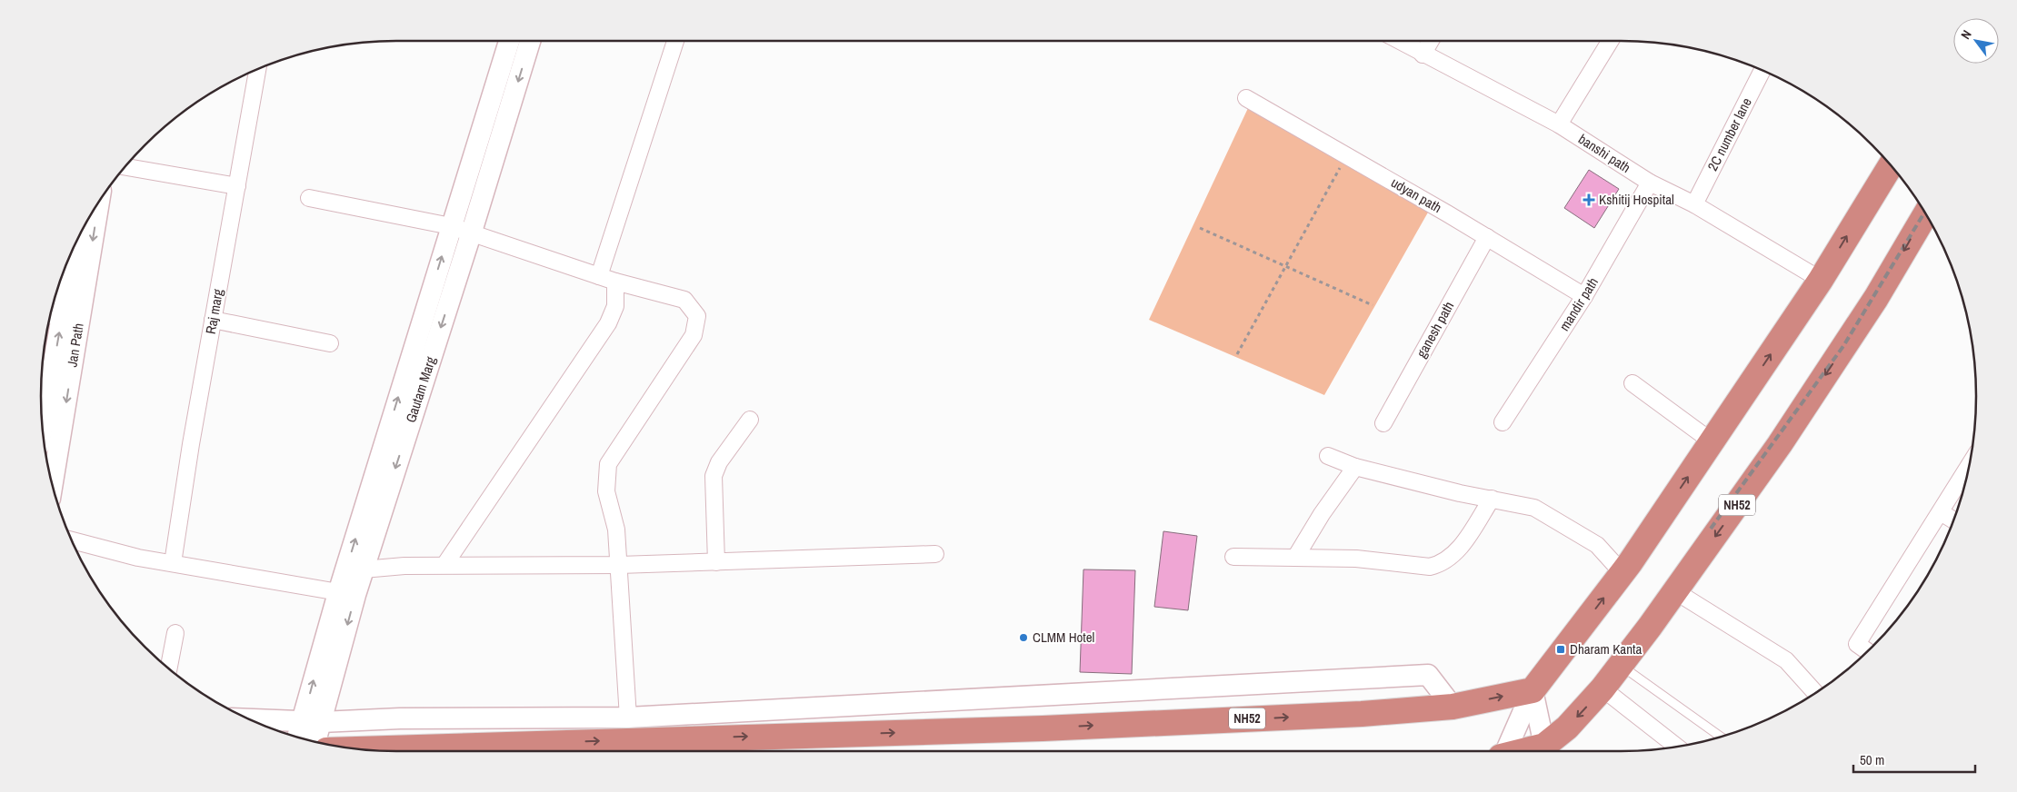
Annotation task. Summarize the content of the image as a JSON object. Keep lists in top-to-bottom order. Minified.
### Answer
{"streets":{"highway":["NH52"],"street":["2C number lane","banshi path","udyan path","mandir path","Raj marg","ganesh path","Jan Path","Gautam Marg"]},"crossings":[["2C number lane","banshi path"],["banshi path","mandir path"],["udyan path","mandir path"],["udyan path","ganesh path"]],"places":{"health":["Kshitij Hospital"],"other":["CLMM Hotel"],"transit":["Dharam Kanta"]},"scale_bar":"50 m","north":"top left"}
